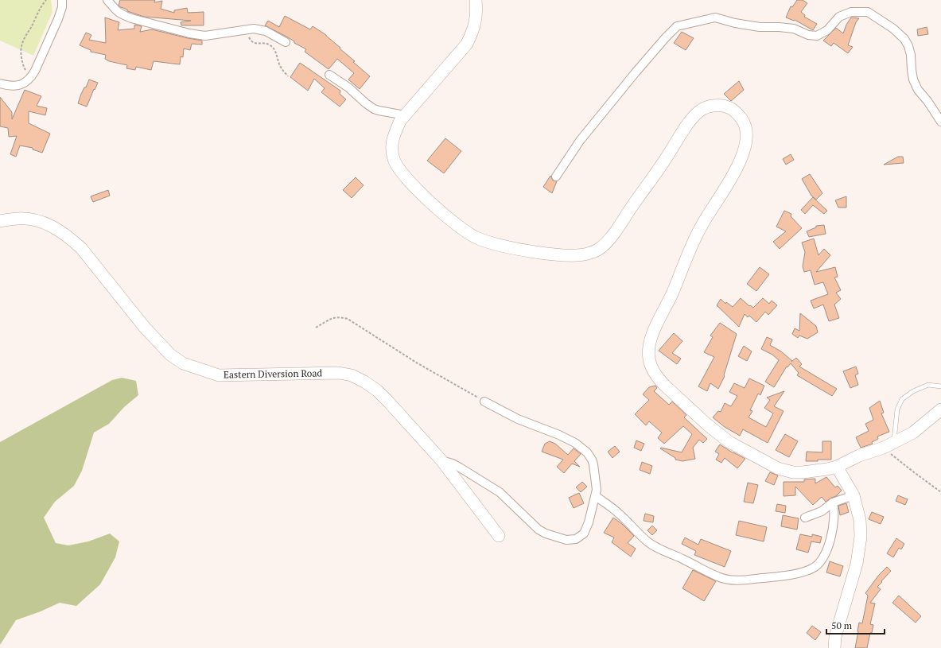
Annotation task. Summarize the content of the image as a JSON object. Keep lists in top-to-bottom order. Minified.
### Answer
{"streets":{"main road":["Eastern Diversion Road"]},"scale_bar":"50 m"}
